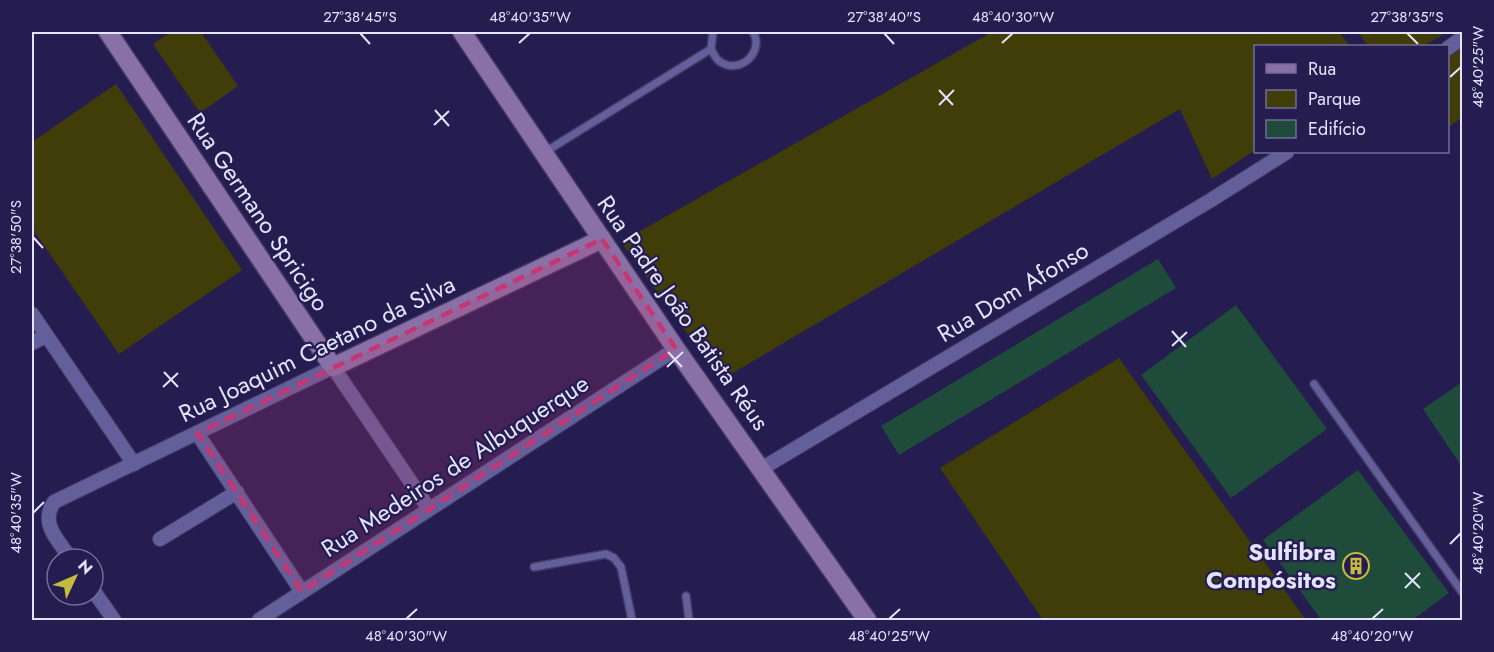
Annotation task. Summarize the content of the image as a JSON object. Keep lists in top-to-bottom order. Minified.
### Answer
{"streets":{"main road":["Rua Germano Spricigo","Rua Padre João Batista Réus","Rua Joaquim Caetano da Silva"],"street":["Rua Dom Afonso","Rua Medeiros de Albuquerque"]},"crossings":[["Rua Germano Spricigo","Rua Joaquim Caetano da Silva"],["Rua Germano Spricigo","Rua Medeiros de Albuquerque"],["Rua Dom Afonso","Rua Padre João Batista Réus"],["Rua Padre João Batista Réus","Rua Joaquim Caetano da Silva"],["Rua Padre João Batista Réus","Rua Medeiros de Albuquerque"]],"places":{"building":["Sulfibra Compósitos"]},"legend":["Rua","Parque","Edifício"],"north":"top right","coordinates":["27°38'45\"S","48°40'35\"W","27°38'40\"S","48°40'30\"W","27°38'35\"S","48°40'25\"W","27°38'50\"S","48°40'20\"W"]}
